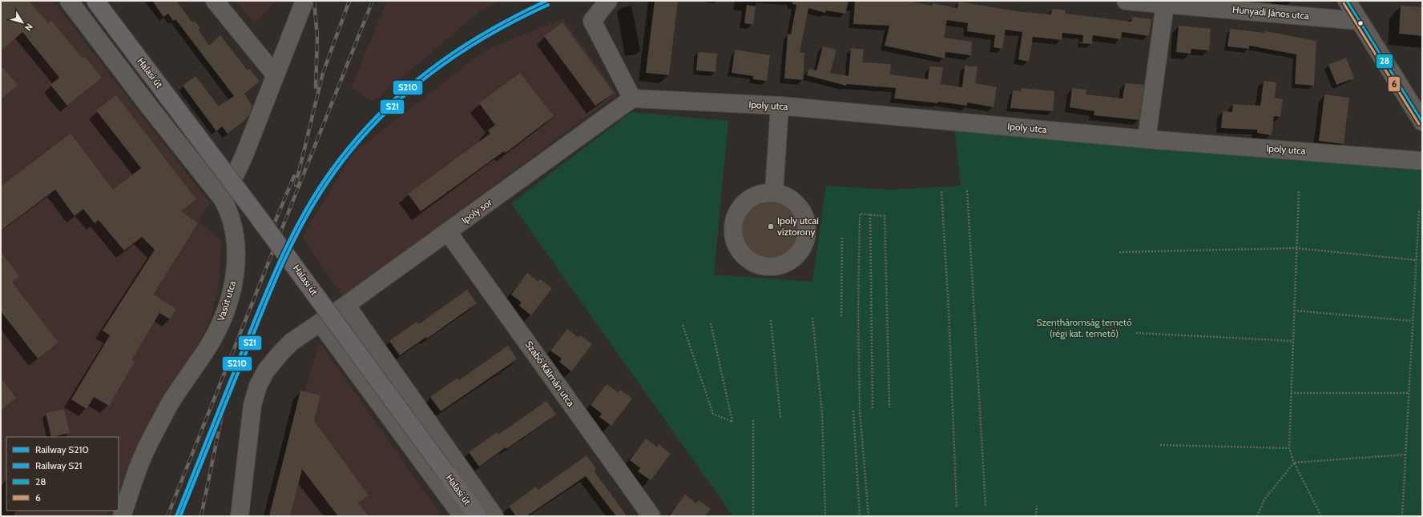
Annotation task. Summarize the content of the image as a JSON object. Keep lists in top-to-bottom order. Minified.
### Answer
{"streets":{"main road":["Halasi út"],"street":["Hunyadi János utca","Ipoly utca","Ipoly sor","Vasút utca","Szabó Kálmán utca"]},"crossings":[["Ipoly utca","Ipoly sor"],["Ipoly sor","Szabó Kálmán utca"]],"parks":["Szentháromság temető (régi kat. temető)"],"places":["Ipoly utcai víztorony"],"lines":["rail line S210","transit line 28","transit line 6","rail line S21"],"legend":["Railway S210","Railway S21","28","6"],"north":"bottom right"}
